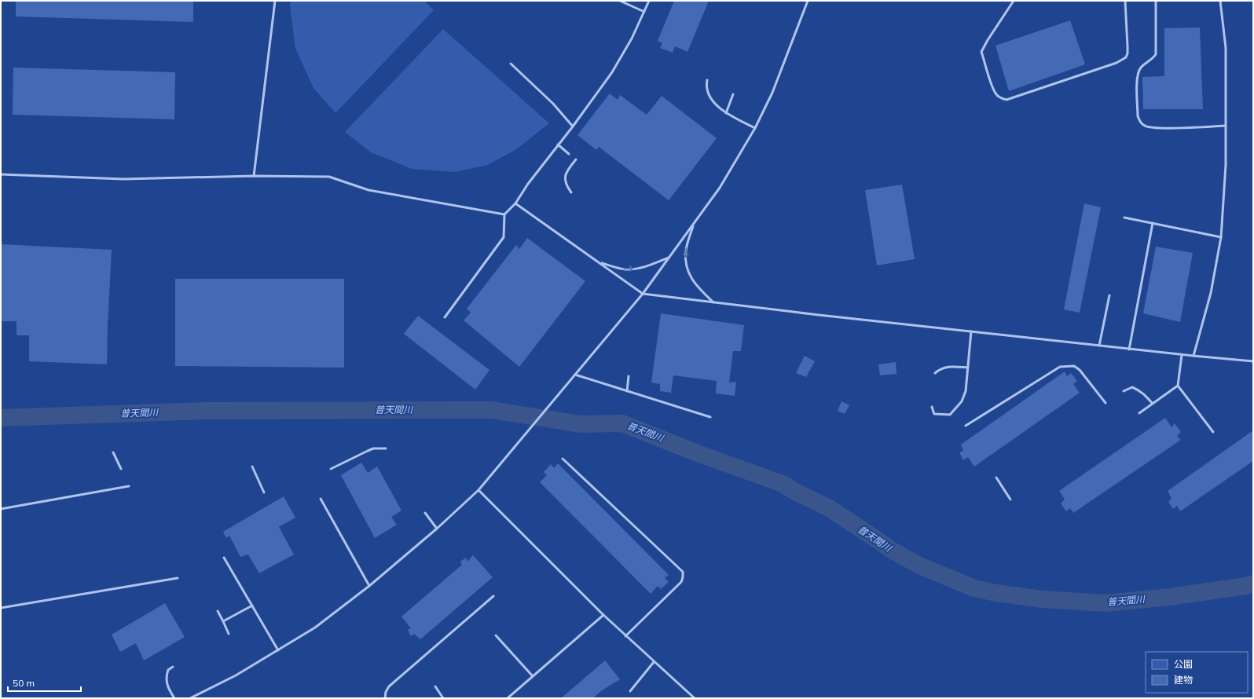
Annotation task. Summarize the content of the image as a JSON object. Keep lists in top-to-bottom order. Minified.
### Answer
{"water":["普天間川"],"legend":["公園","建物"],"scale_bar":"50 m"}
